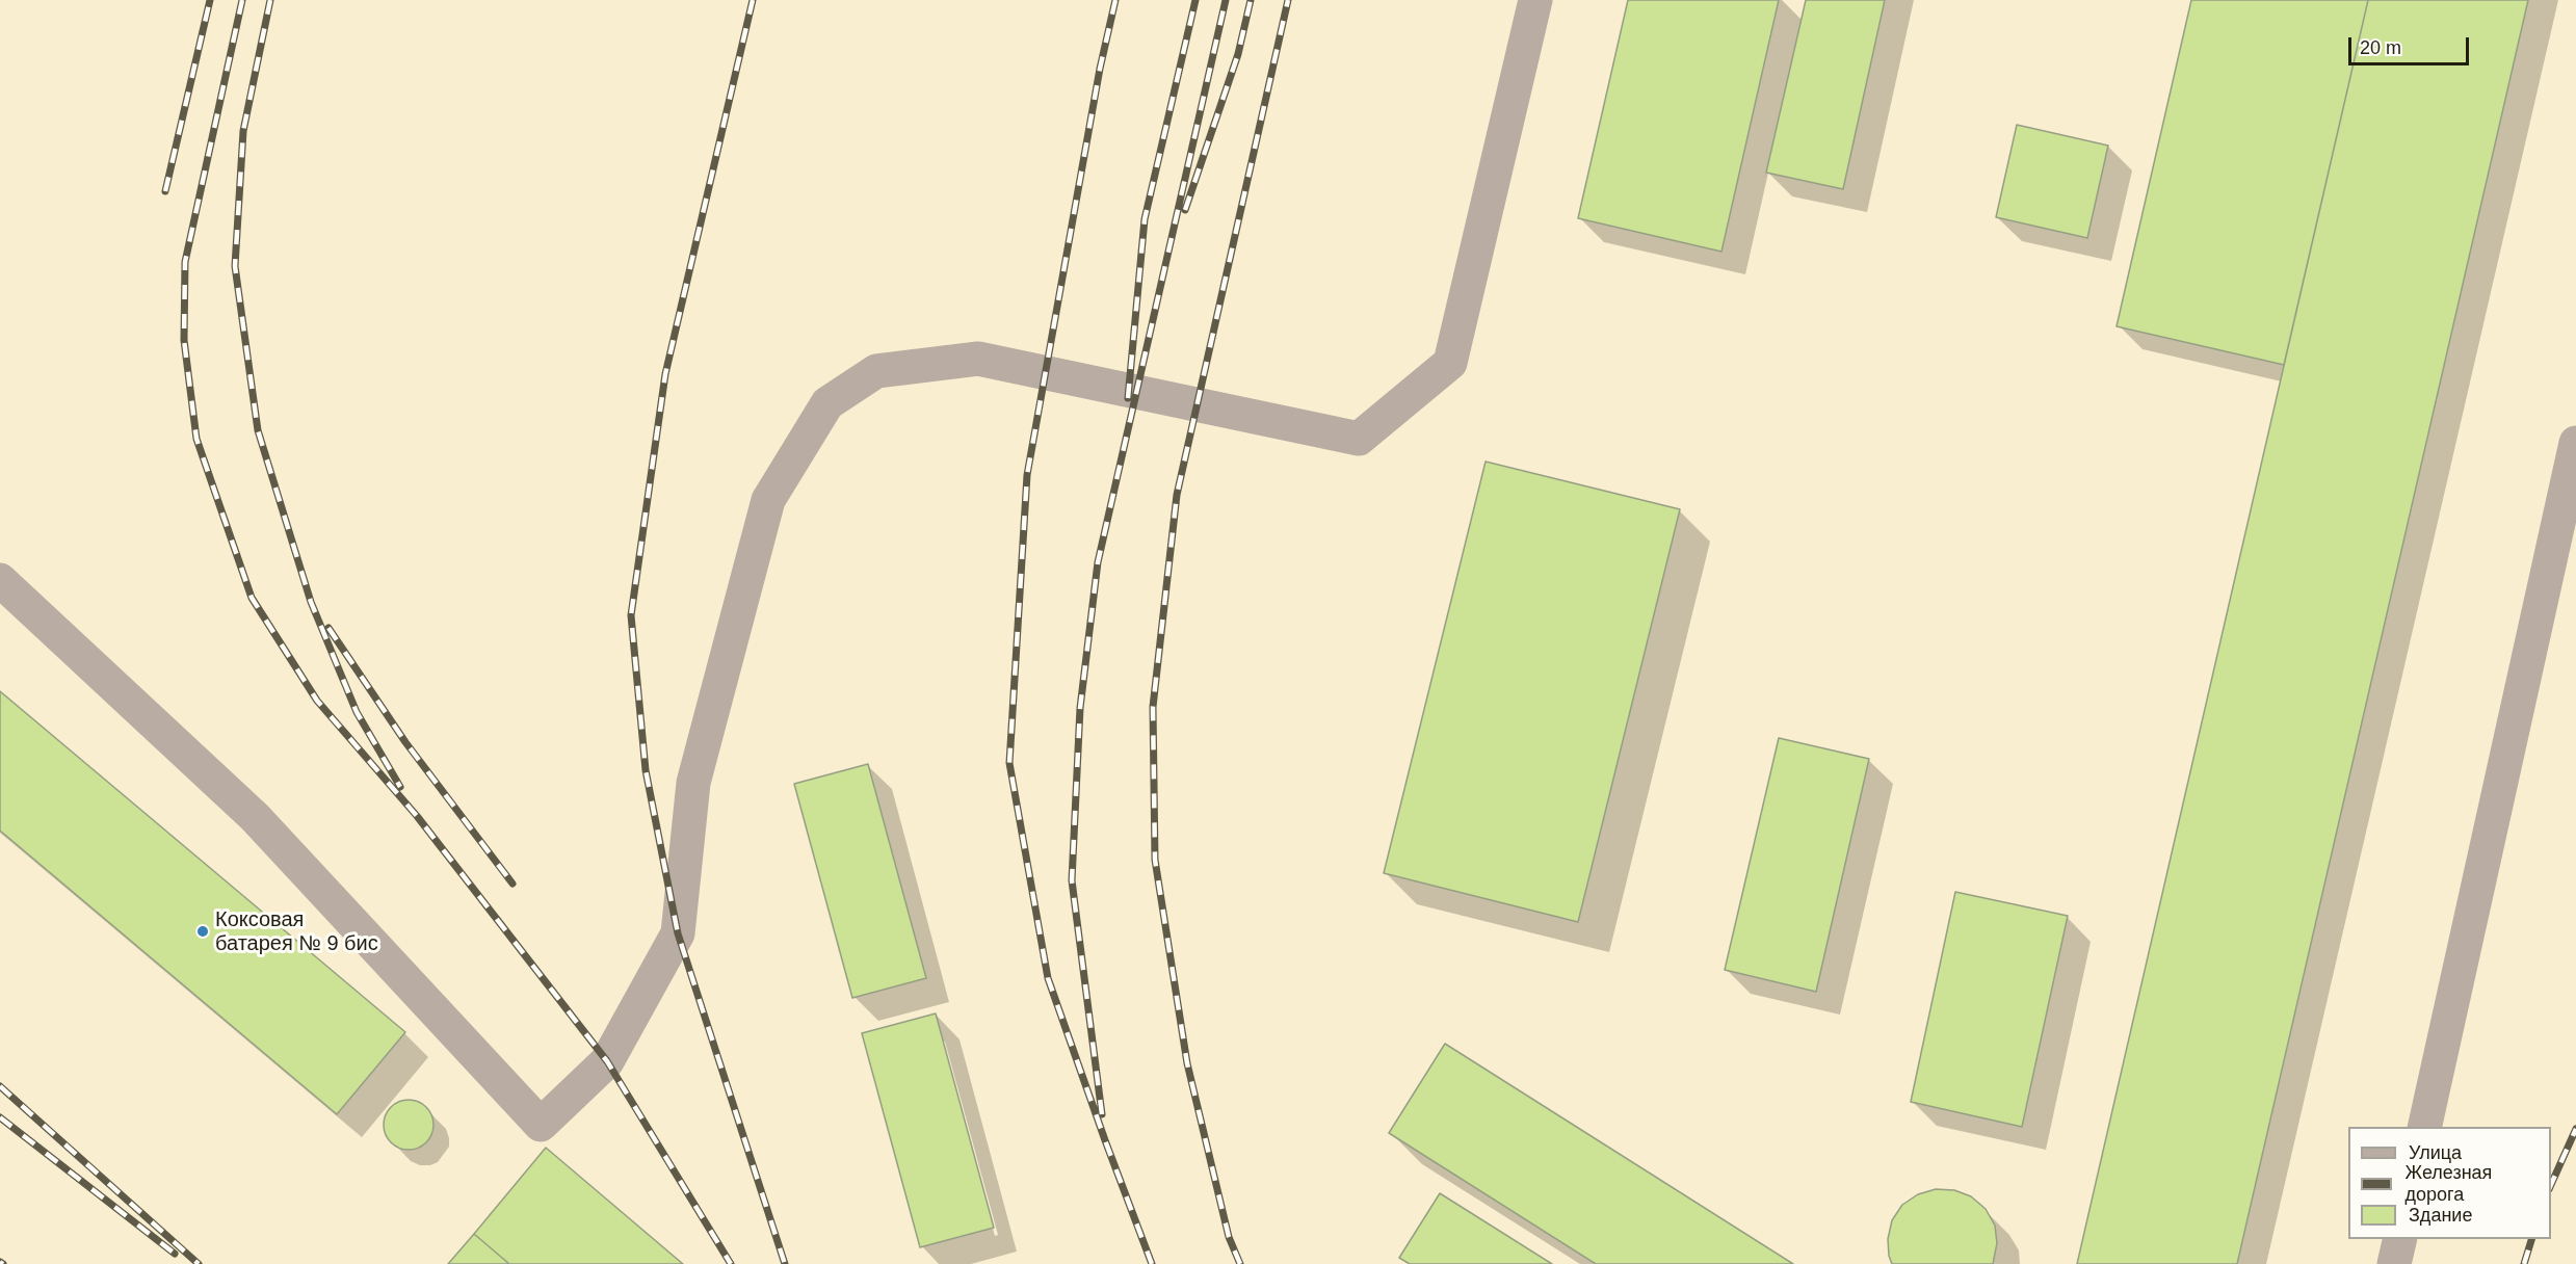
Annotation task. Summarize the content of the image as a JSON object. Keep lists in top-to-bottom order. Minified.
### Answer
{"places":["Коксовая батарея № 9 бис"],"legend":["Улица","Железная дорога","Здание"],"scale_bar":"20 m"}
